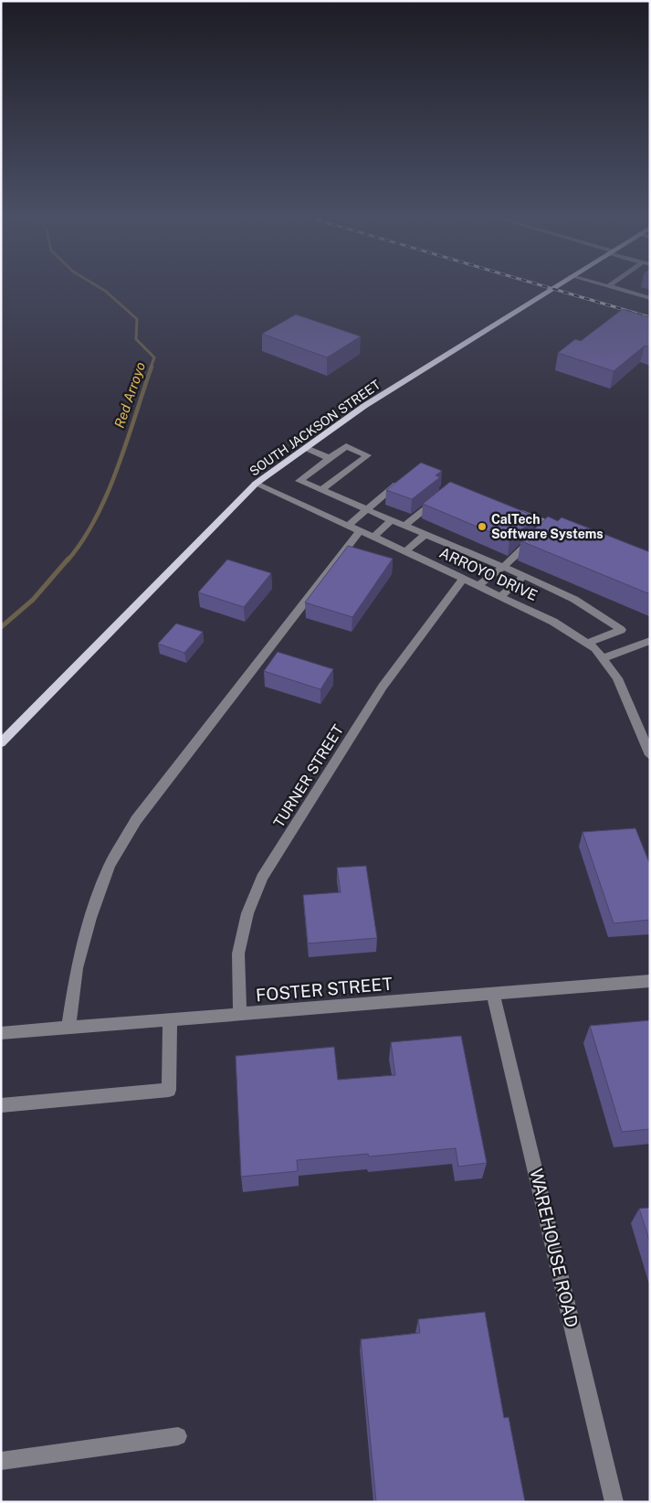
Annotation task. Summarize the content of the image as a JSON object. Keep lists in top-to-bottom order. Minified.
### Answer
{"streets":{"main road":["SOUTH JACKSON STREET"],"street":["ARROYO DRIVE","TURNER STREET","FOSTER STREET","WAREHOUSE ROAD"]},"crossings":[["SOUTH JACKSON STREET","ARROYO DRIVE"],["ARROYO DRIVE","TURNER STREET"],["TURNER STREET","FOSTER STREET"],["FOSTER STREET","WAREHOUSE ROAD"]],"water":["Red Arroyo"],"places":["CalTech Software Systems"]}
